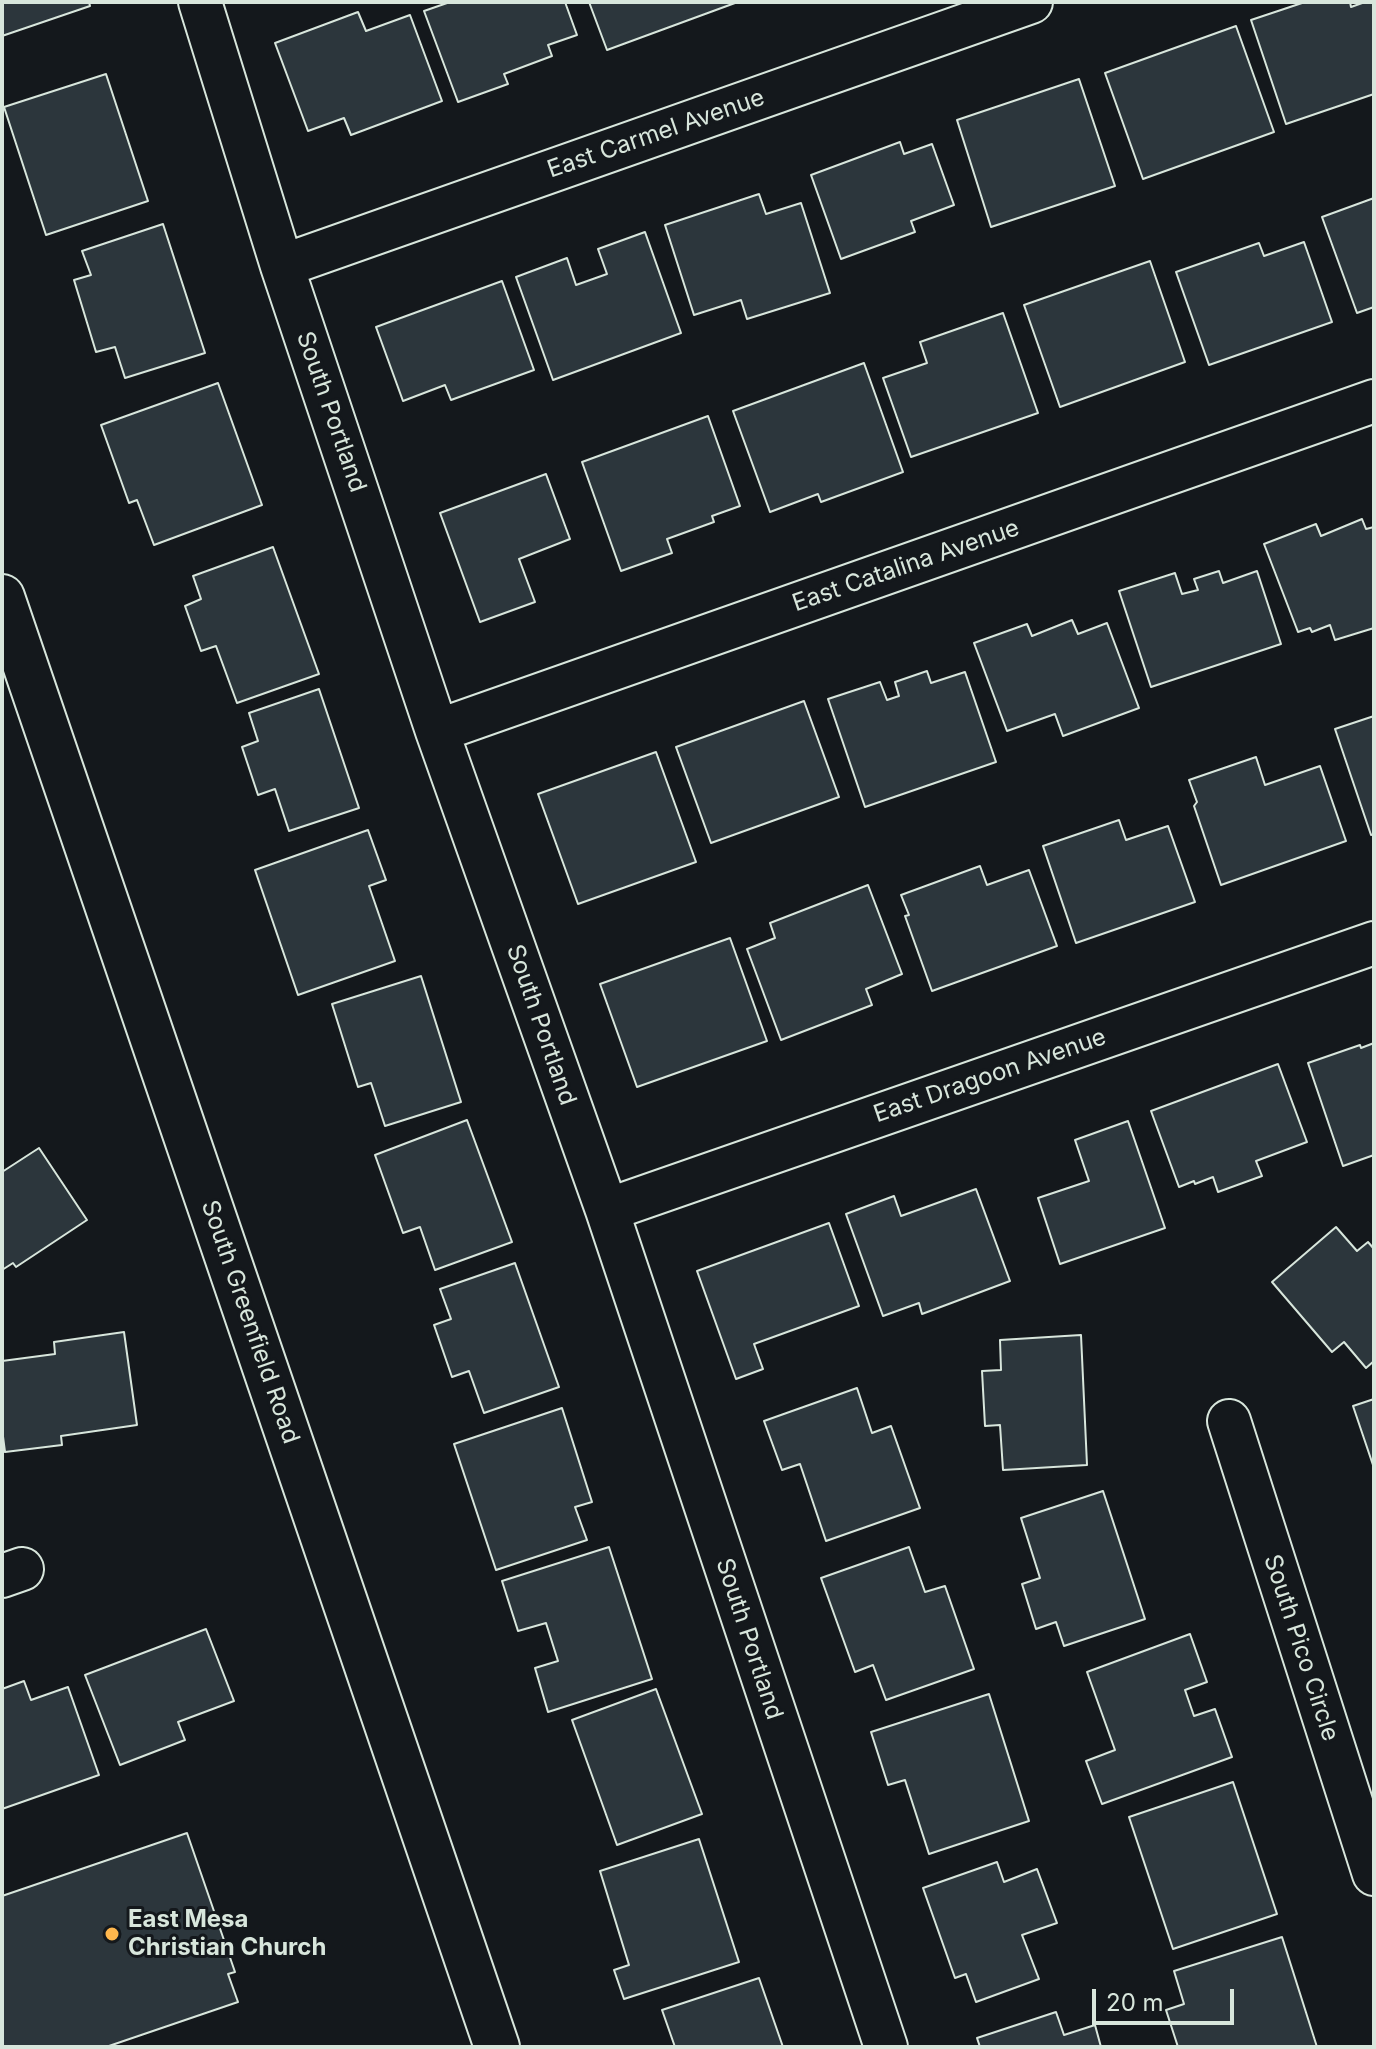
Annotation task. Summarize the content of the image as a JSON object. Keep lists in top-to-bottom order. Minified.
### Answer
{"streets":{"main road":["South Greenfield Road"],"street":["East Carmel Avenue","South Portland","East Catalina Avenue","East Dragoon Avenue","South Pico Circle"]},"crossings":[["East Carmel Avenue","South Portland"],["South Portland","East Catalina Avenue"],["South Portland","East Dragoon Avenue"]],"places":["East Mesa Christian Church"],"scale_bar":"20 m"}
